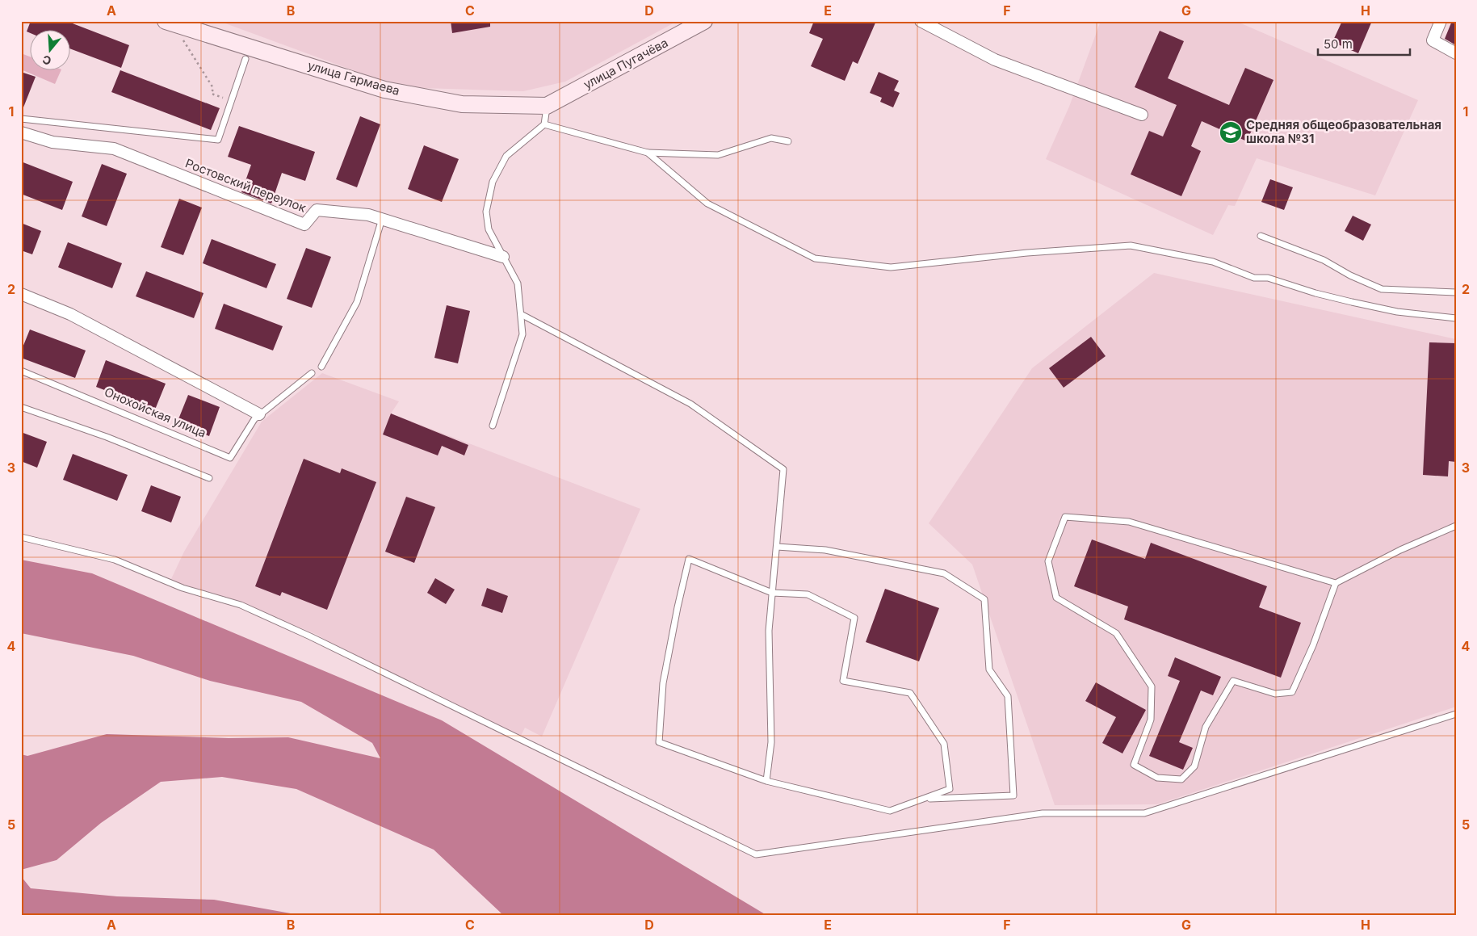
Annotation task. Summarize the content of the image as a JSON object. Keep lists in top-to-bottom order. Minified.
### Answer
{"streets":{"street":["улица Пугачёва","улица Гармаева","Ростовский переулок"],"lane":["Онохойская улица"]},"crossings":[["улица Пугачёва","улица Гармаева"]],"places":{"school or university":["Средняя общеобразовательная школа №31"]},"scale_bar":"50 m","north":"bottom","grid":{"columns":["A","B","C","D","E","F","G","H"],"rows":["1","2","3","4","5"]}}
